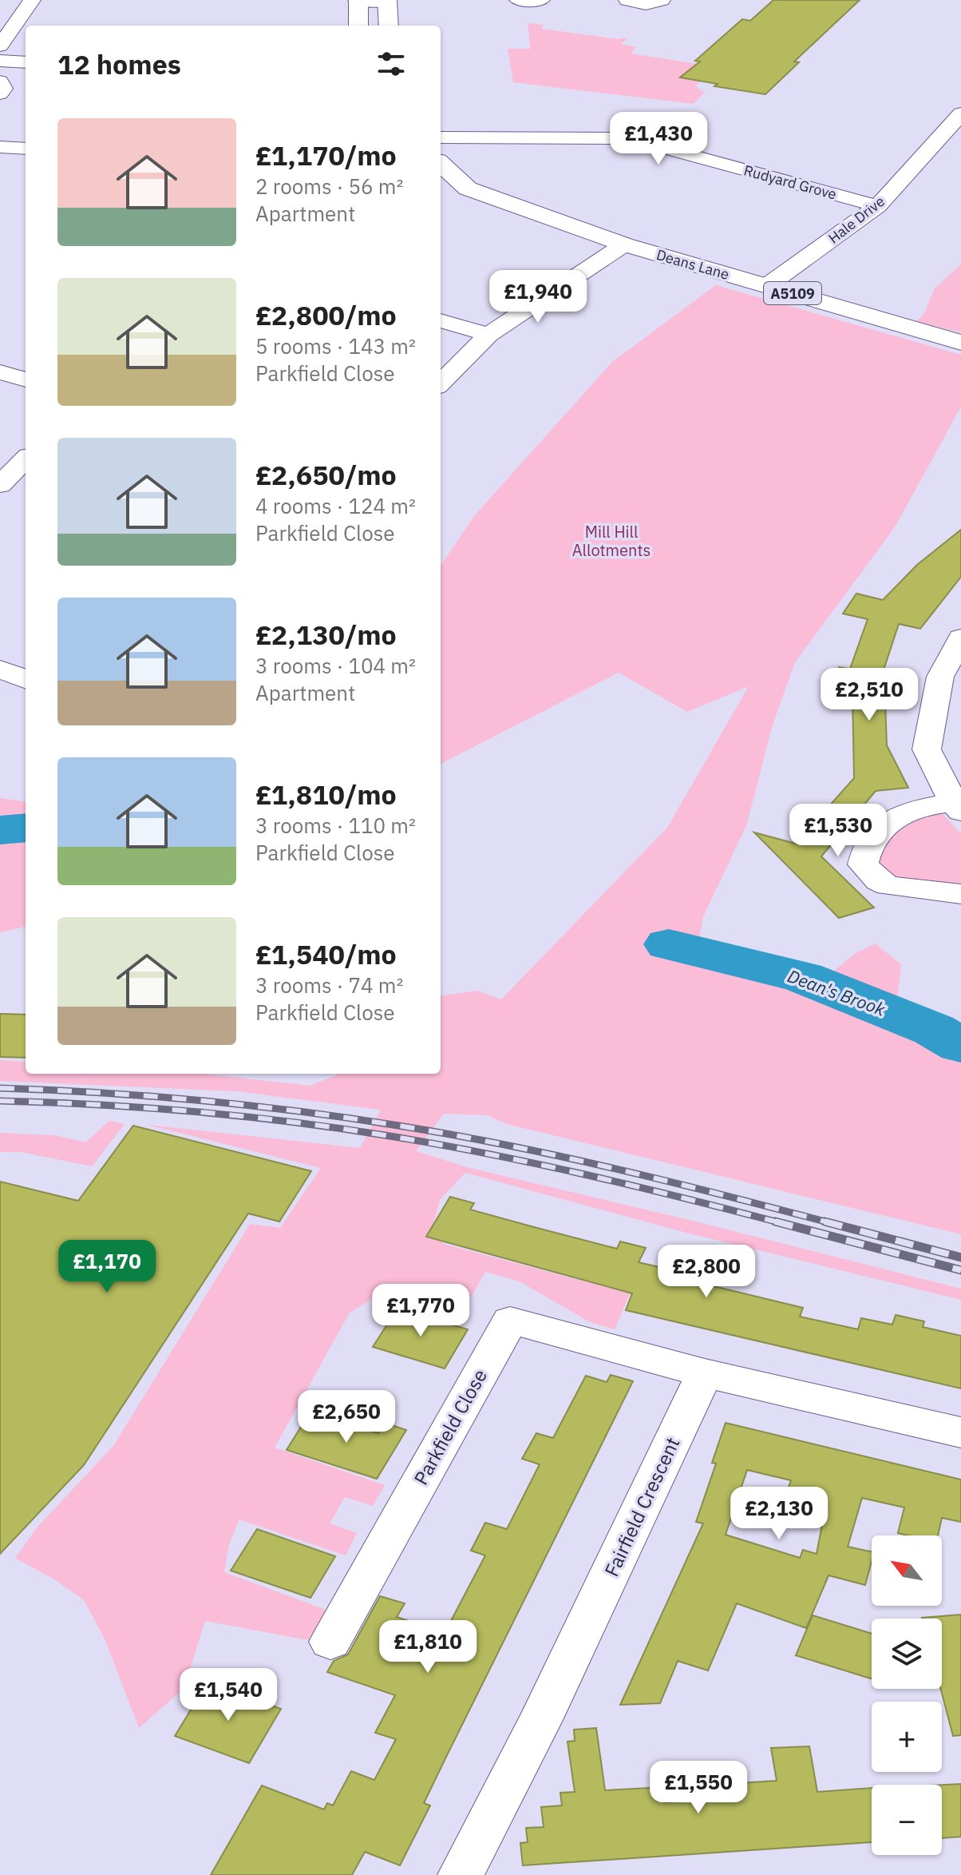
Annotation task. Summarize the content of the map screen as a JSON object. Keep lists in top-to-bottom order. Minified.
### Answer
{"streets":{"main road":["Deans Lane","A5109"],"street":["Rudyard Grove","Hale Drive","Parkfield Close","Fairfield Crescent"]},"crossings":[["Rudyard Grove","Hale Drive"],["Hale Drive","Deans Lane"],["Parkfield Close","Fairfield Crescent"]],"water":["Dean's Brook"],"parks":["Mill Hill Allotments"],"north":"top left","page":{"heading":"12 homes","list":[{"name":"£1,170/mo","note":"2 rooms · 56 m² · Apartment"},{"name":"£2,800/mo","note":"5 rooms · 143 m² · Parkfield Close"},{"name":"£2,650/mo","note":"4 rooms · 124 m² · Parkfield Close"},{"name":"£2,130/mo","note":"3 rooms · 104 m² · Apartment"},{"name":"£1,810/mo","note":"3 rooms · 110 m² · Parkfield Close"},{"name":"£1,540/mo","note":"3 rooms · 74 m² · Parkfield Close"}],"price":["£1,430","£1,940","£2,510","£1,530","£1,170","£2,800","£1,770","£2,650","£2,130","£1,810","£1,540","£1,550"],"map_buttons":["+","−"]}}
